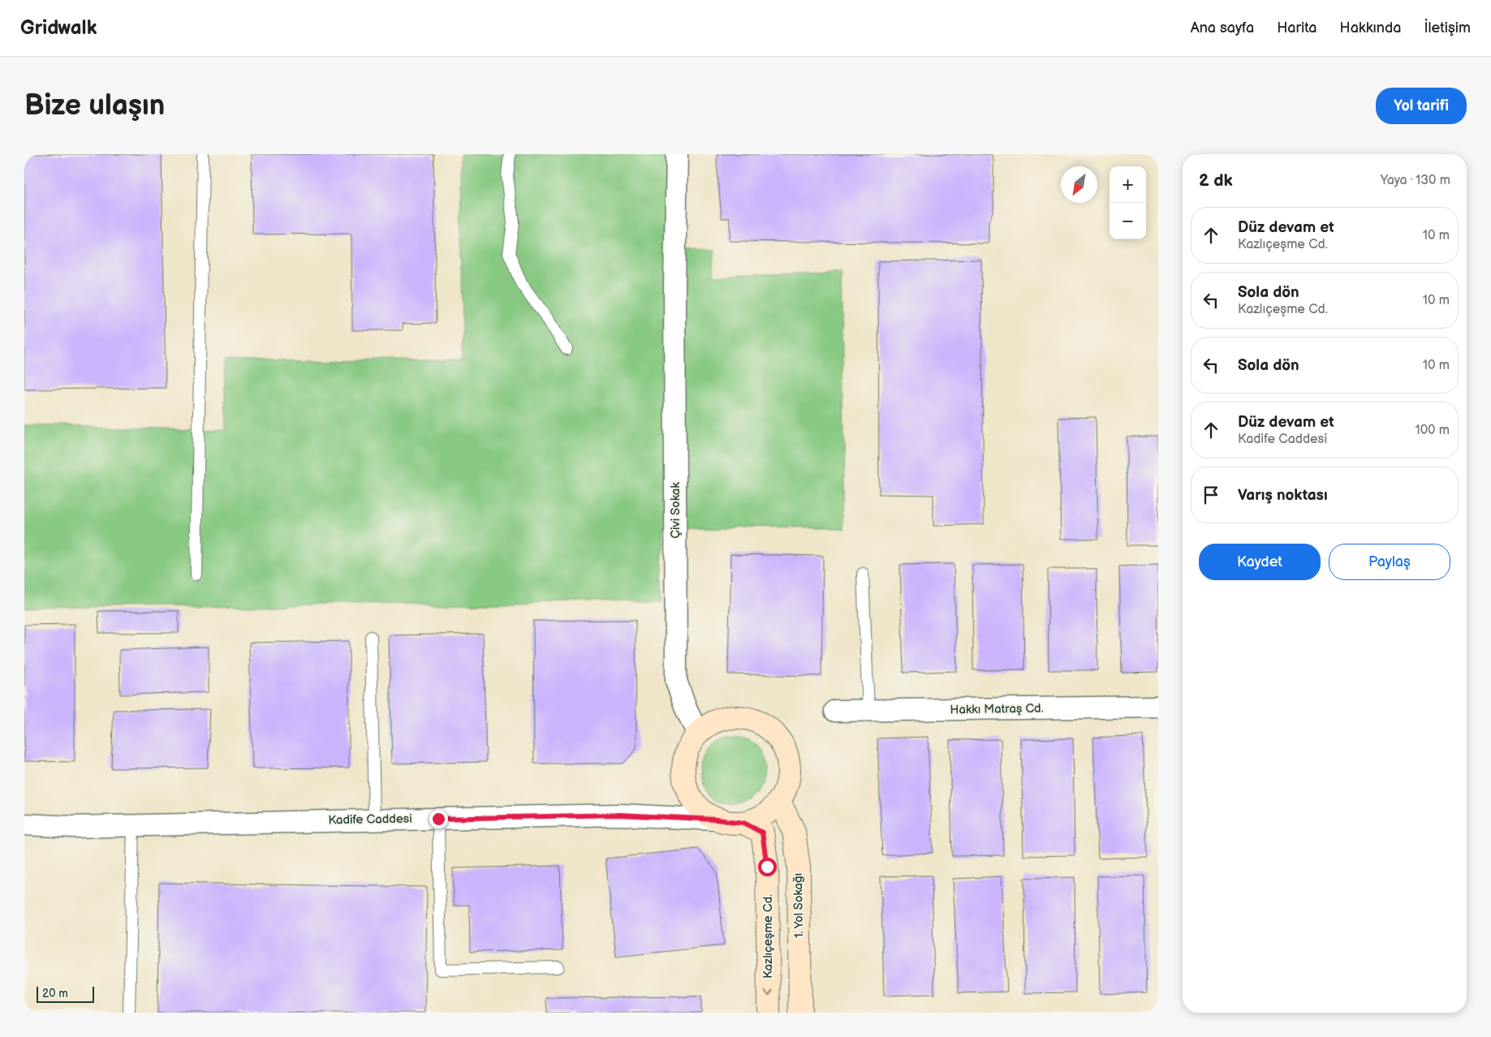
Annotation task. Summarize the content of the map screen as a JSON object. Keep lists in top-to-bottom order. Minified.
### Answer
{"streets":{"street":["Çivi Sokak","Hakkı Matraş Cd.","Kadife Caddesi","1. Yol Sokağı","Kazlıçeşme Cd."]},"crossings":[["Çivi Sokak","Kadife Caddesi"],["Çivi Sokak","1. Yol Sokağı"],["Çivi Sokak","Kazlıçeşme Cd."],["Kadife Caddesi","1. Yol Sokağı"],["Kadife Caddesi","Kazlıçeşme Cd."],["1. Yol Sokağı","Kazlıçeşme Cd."]],"one_way":["Kazlıçeşme Cd."],"scale_bar":"20 m","north":"bottom left","page":{"header":"Gridwalk","nav":["Ana sayfa","Harita","Hakkında","İletişim"],"buttons":["Yol tarifi",["Kaydet","Paylaş"]],"title":"Bize ulaşın","heading":["2 dk","Yaya · 130 m"],"map_buttons":["+","−"],"list":[["Düz devam et","Kazlıçeşme Cd.","10 m"],["Sola dön","Kazlıçeşme Cd.","10 m"],["Sola dön","10 m"],["Düz devam et","Kadife Caddesi","100 m"],"Varış noktası"],"scale":"20 m"}}
